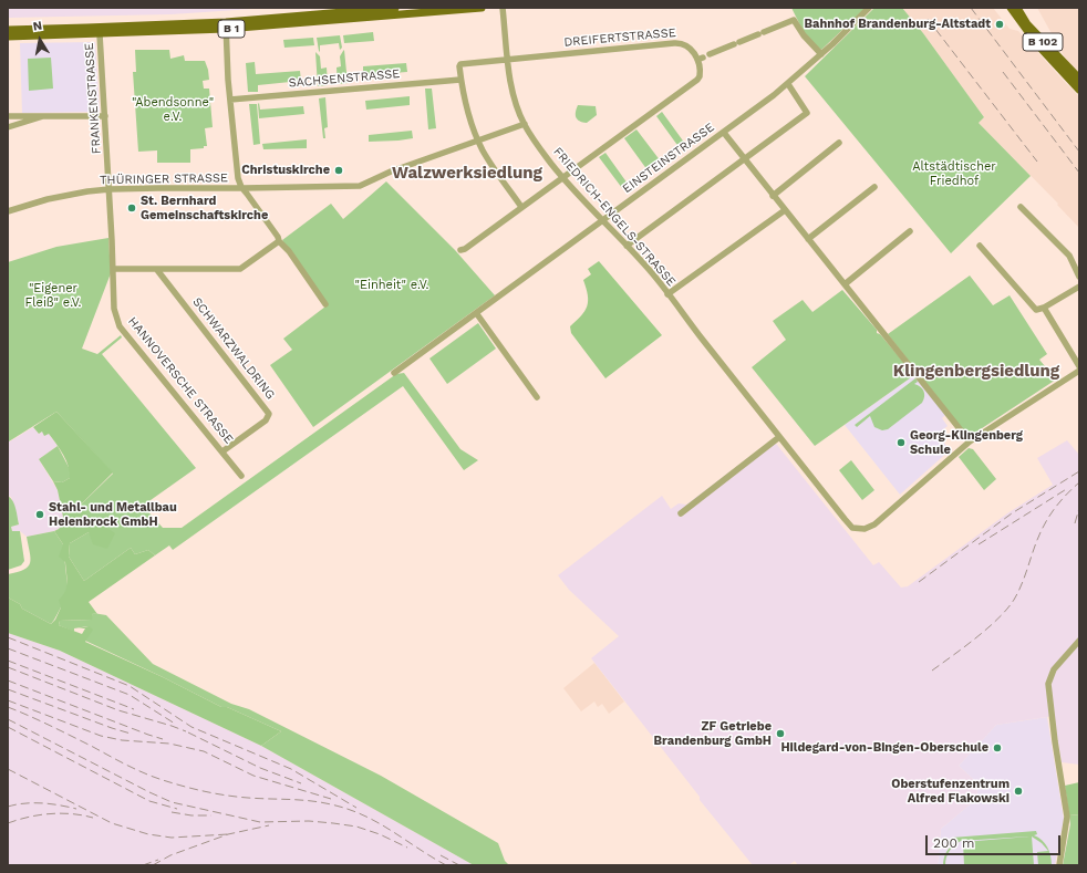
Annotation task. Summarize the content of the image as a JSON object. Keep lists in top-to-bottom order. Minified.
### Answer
{"streets":{"main road":["B 1","B 102"],"street":["DREIFERTSTRASSE","SACHSENSTRASSE","FRANKENSTRASSE","EINSTEINSTRASSE","THÜRINGER STRASSE","FRIEDRICH-ENGELS-STRASSE","SCHWARZWALDRING","HANNOVERSCHE STRASSE"]},"crossings":[["B 1","FRANKENSTRASSE"],["DREIFERTSTRASSE","SACHSENSTRASSE"],["DREIFERTSTRASSE","FRIEDRICH-ENGELS-STRASSE"],["FRANKENSTRASSE","THÜRINGER STRASSE"],["FRANKENSTRASSE","HANNOVERSCHE STRASSE"],["EINSTEINSTRASSE","FRIEDRICH-ENGELS-STRASSE"],["THÜRINGER STRASSE","FRIEDRICH-ENGELS-STRASSE"],["THÜRINGER STRASSE","HANNOVERSCHE STRASSE"],["SCHWARZWALDRING","HANNOVERSCHE STRASSE"]],"districts":["Walzwerksiedlung","Klingenbergsiedlung"],"parks":["\"Abendsonne\" e.V.","Altstädtischer Friedhof","\"Einheit\" e.V.","\"Eigener Fleiß\" e.V."],"places":["Bahnhof Brandenburg-Altstadt","Christuskirche","St. Bernhard Gemeinschaftskirche","Georg-Klingenberg Schule","Stahl- und Metallbau Heienbrock GmbH","ZF Getriebe Brandenburg GmbH","Hildegard-von-Bingen-Oberschule","Oberstufenzentrum Alfred Flakowski"],"scale_bar":"200 m","north":"top"}
